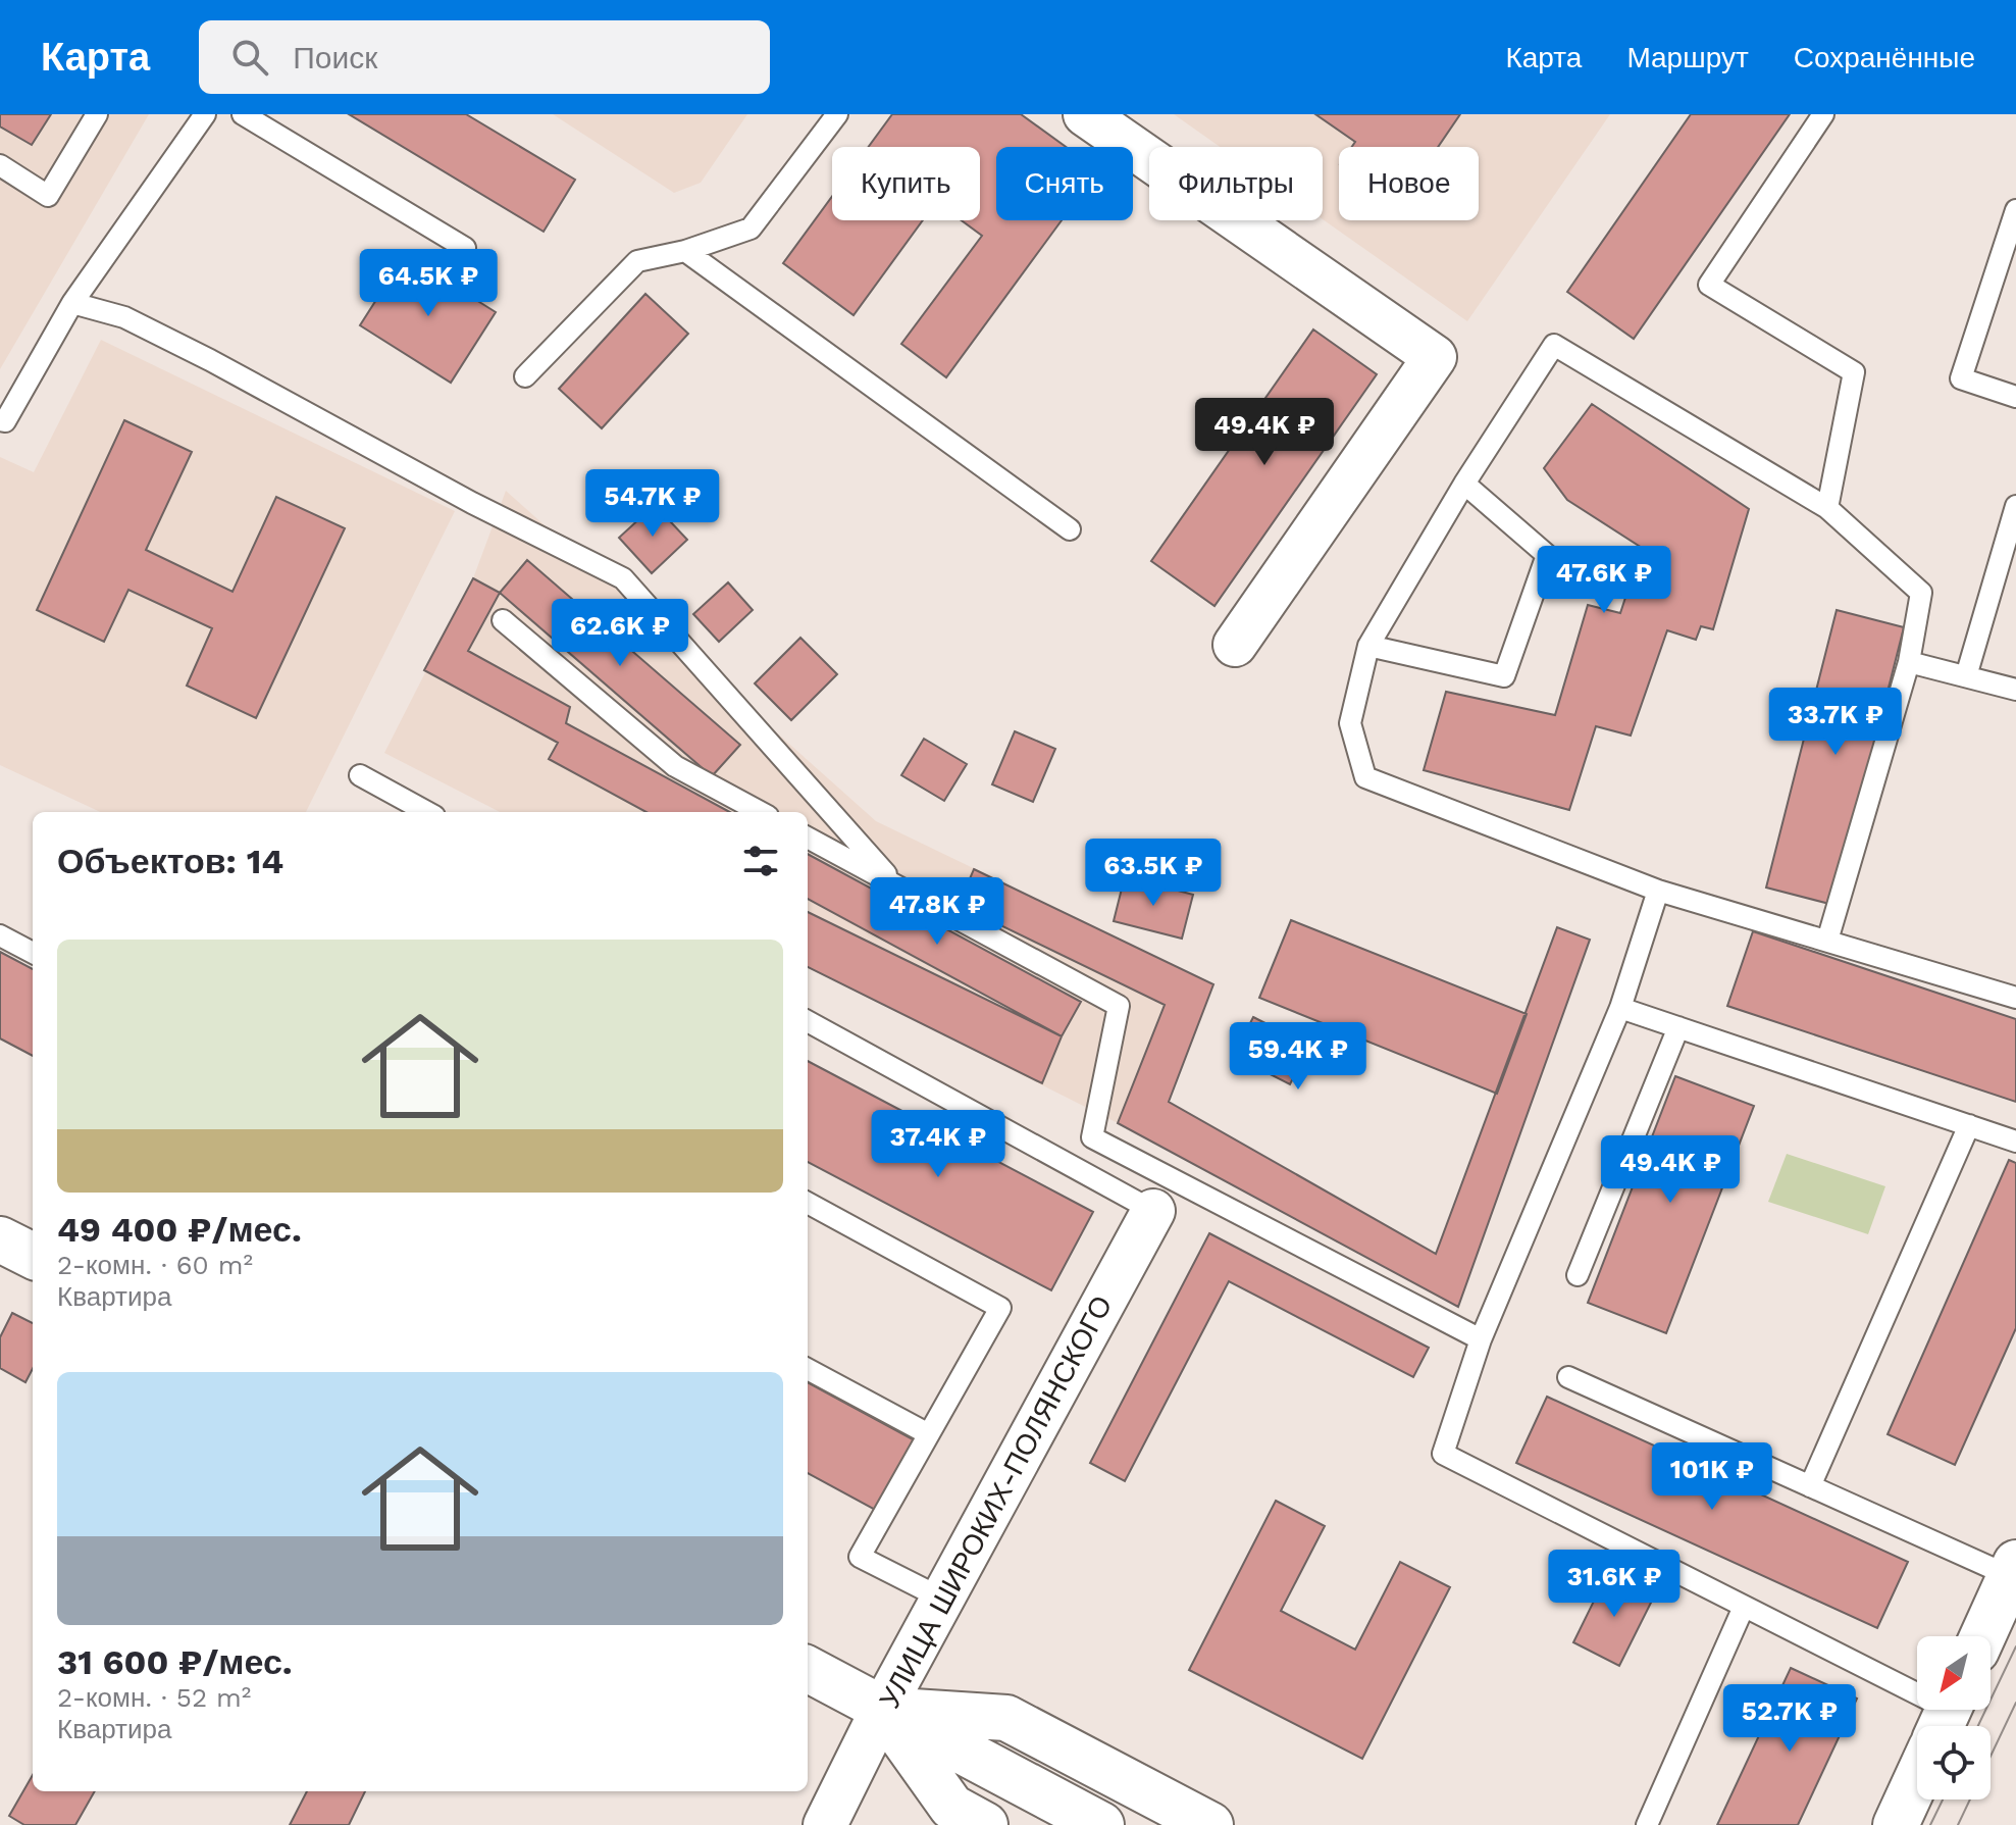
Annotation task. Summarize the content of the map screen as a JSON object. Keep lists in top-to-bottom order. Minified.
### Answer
{"streets":{"street":["УЛИЦА ШИРОКИХ-ПОЛЯНСКОГО"]},"north":"bottom left","page":{"header":"Карта","search":"Поиск","nav":["Карта","Маршрут","Сохранённые"],"chip":["Купить","Снять","Фильтры","Новое"],"price":["64.5K ₽","49.4K ₽","54.7K ₽","47.6K ₽","62.6K ₽","33.7K ₽","63.5K ₽","47.8K ₽","59.4K ₽","37.4K ₽","49.4K ₽","101K ₽","31.6K ₽","52.7K ₽"],"heading":"Объектов: 14","list":[{"name":"49 400 ₽/мес.","note":"2-комн. · 60 m² · Квартира"},{"name":"31 600 ₽/мес.","note":"2-комн. · 52 m² · Квартира"}]}}
